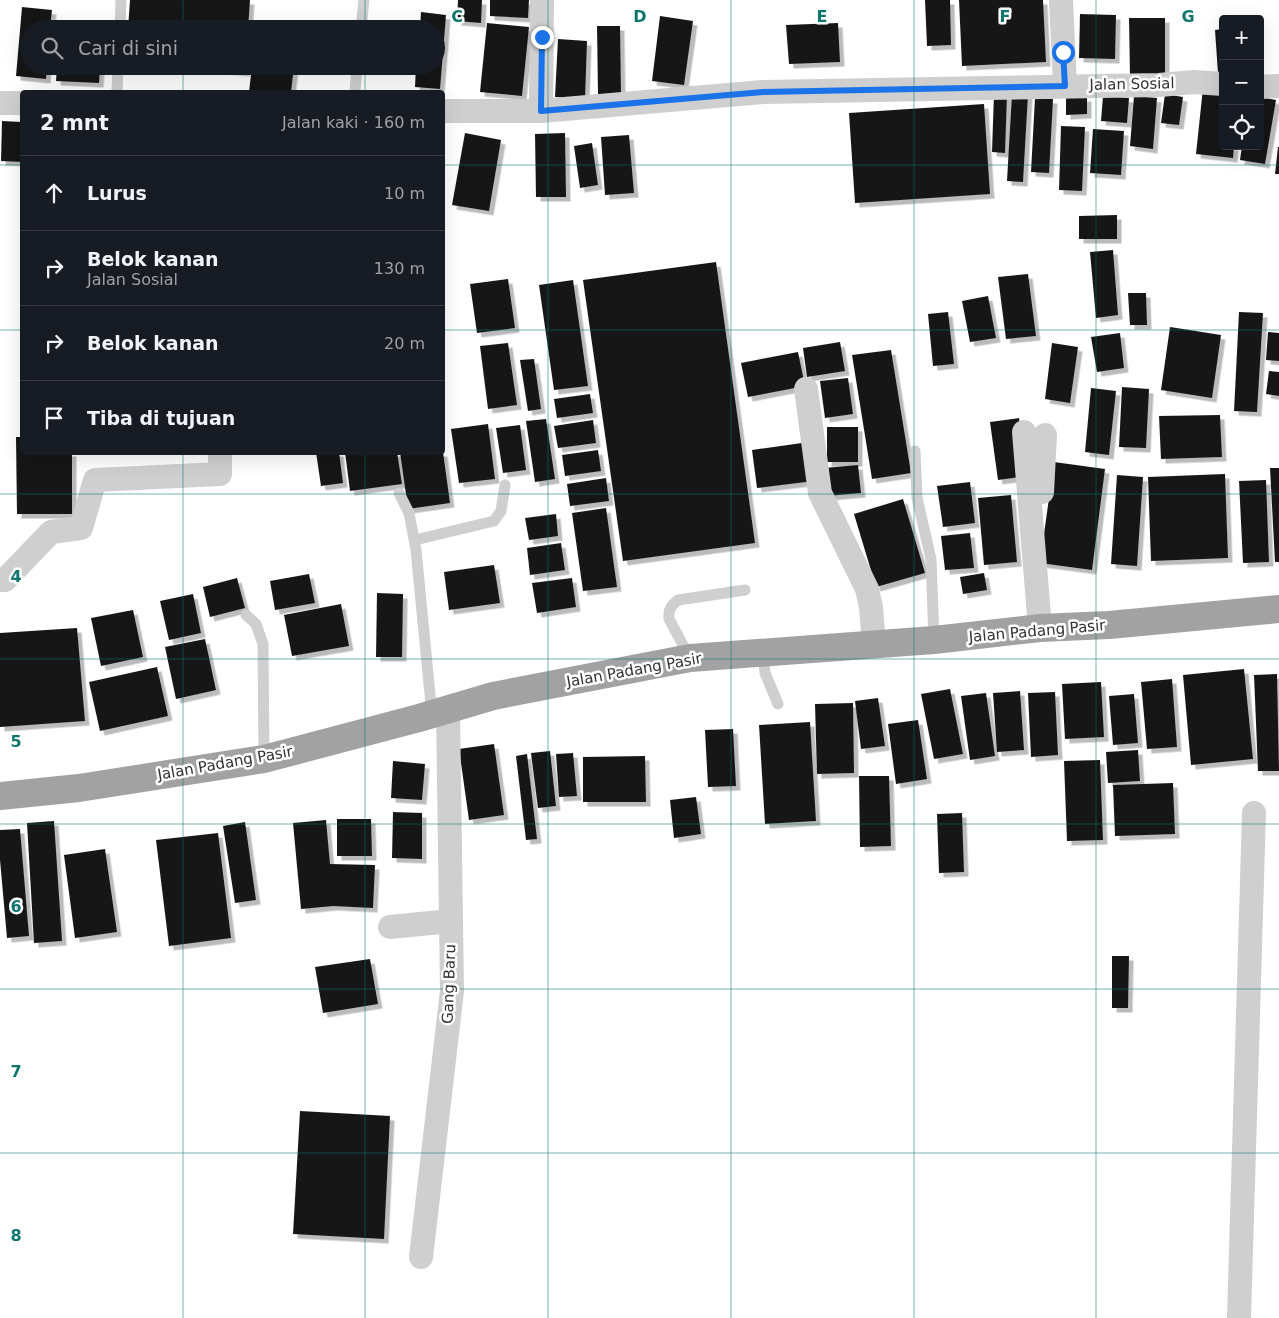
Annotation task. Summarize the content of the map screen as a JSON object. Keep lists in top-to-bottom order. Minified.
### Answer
{"streets":{"highway":["Jalan Padang Pasir"],"street":["Jalan Sosial","Gang Baru"]},"crossings":[["Jalan Padang Pasir","Gang Baru"]],"page":{"map_buttons":["+","−"],"search":"Cari di sini","heading":["2 mnt","Jalan kaki · 160 m"],"list":[["Lurus","10 m"],["Belok kanan","Jalan Sosial","130 m"],["Belok kanan","20 m"],"Tiba di tujuan"]},"grid":{"columns":["C","D","E","F","G"],"rows":["4","5","6","7","8"]}}
